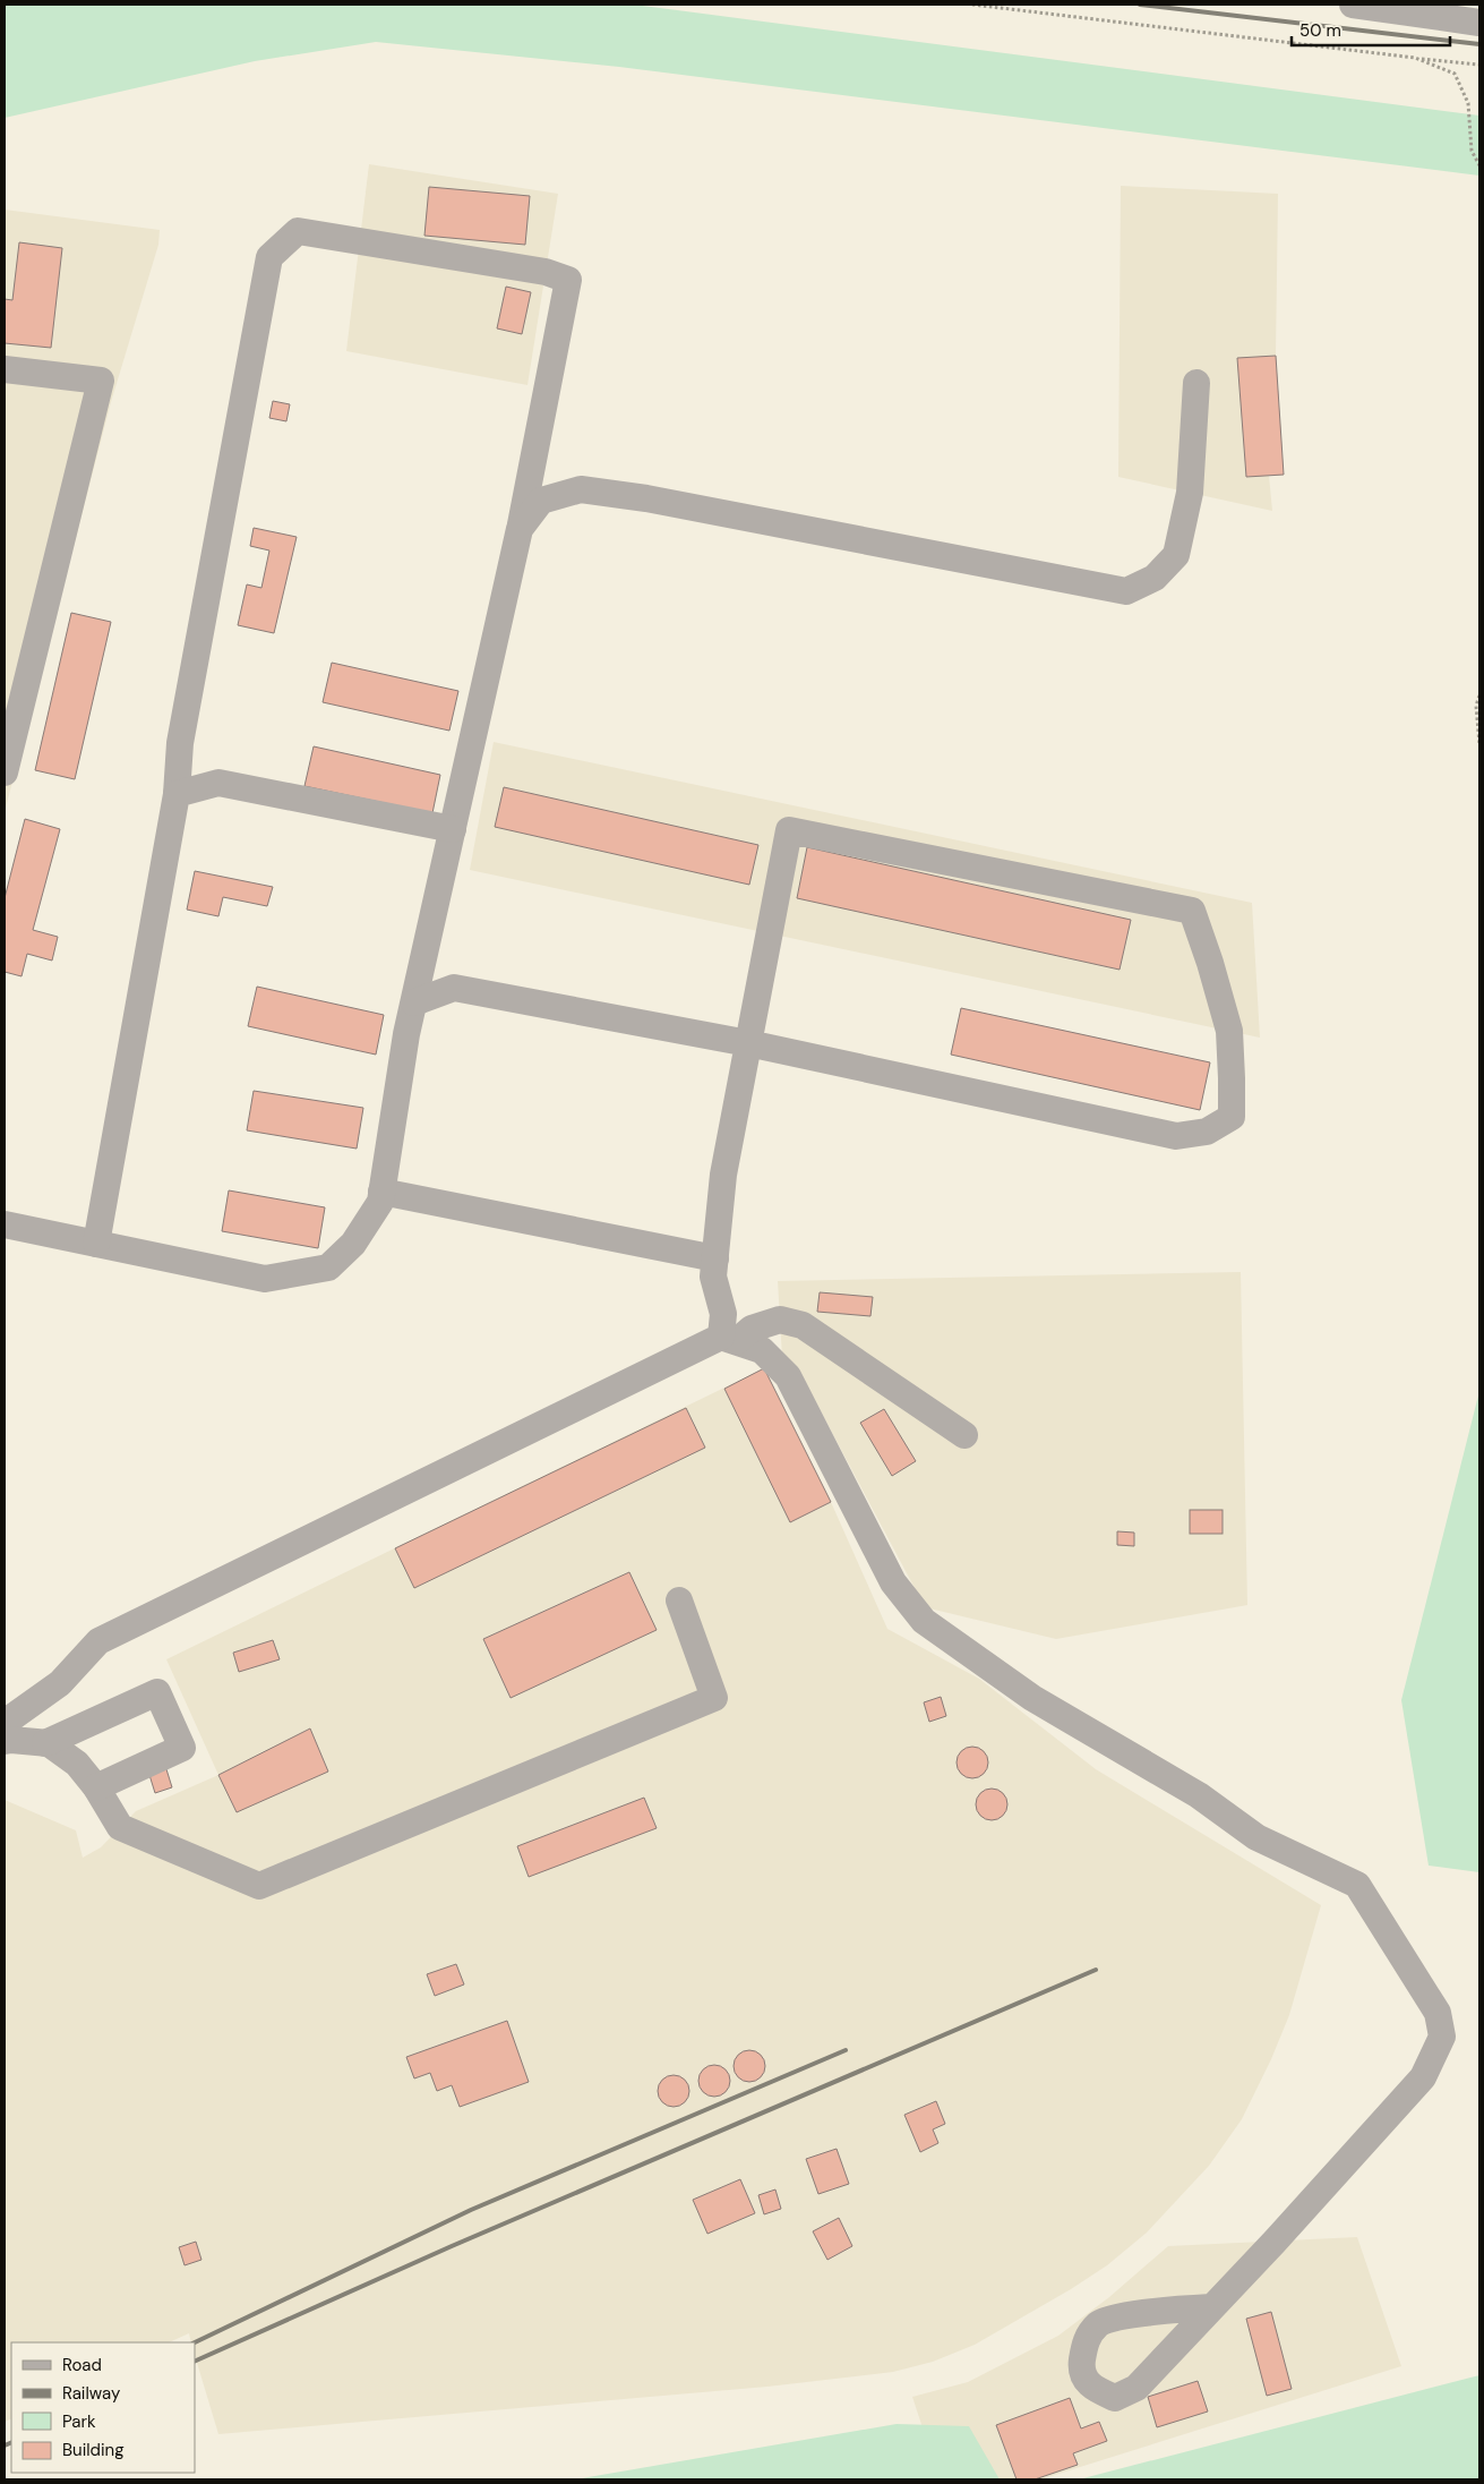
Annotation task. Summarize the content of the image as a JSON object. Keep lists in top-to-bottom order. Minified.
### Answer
{"legend":["Road","Railway","Park","Building"],"scale_bar":"50 m"}
